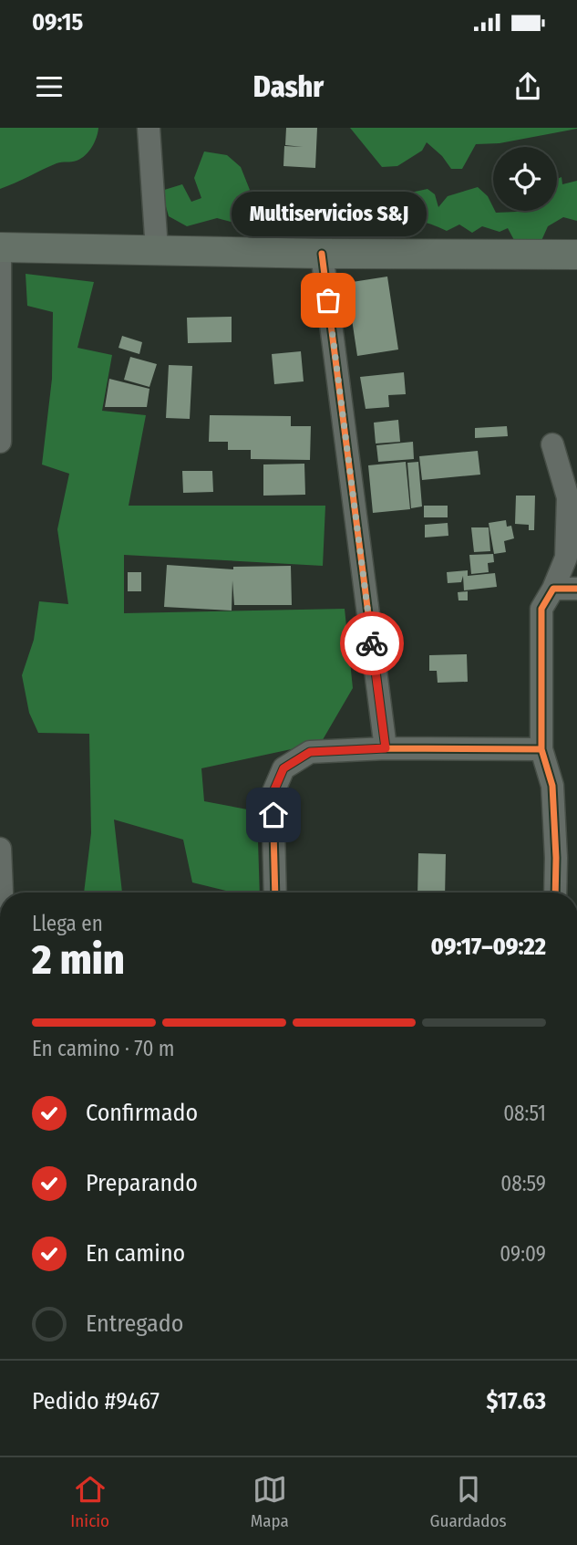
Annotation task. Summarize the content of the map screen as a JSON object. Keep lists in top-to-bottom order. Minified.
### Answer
{"places":["Multiservicios S&J"],"page":{"status":"09:15","header":"Dashr","bubble":"Multiservicios S&J","heading":["2 min","Llega en","09:17–09:22"],"panel":["Pedido #9467","$17.63"],"bar":"En camino · 70 m","list":[["Confirmado","08:51"],["Preparando","08:59"],["En camino","09:09"],"Entregado"],"tabs":["Inicio","Mapa","Guardados"]}}
